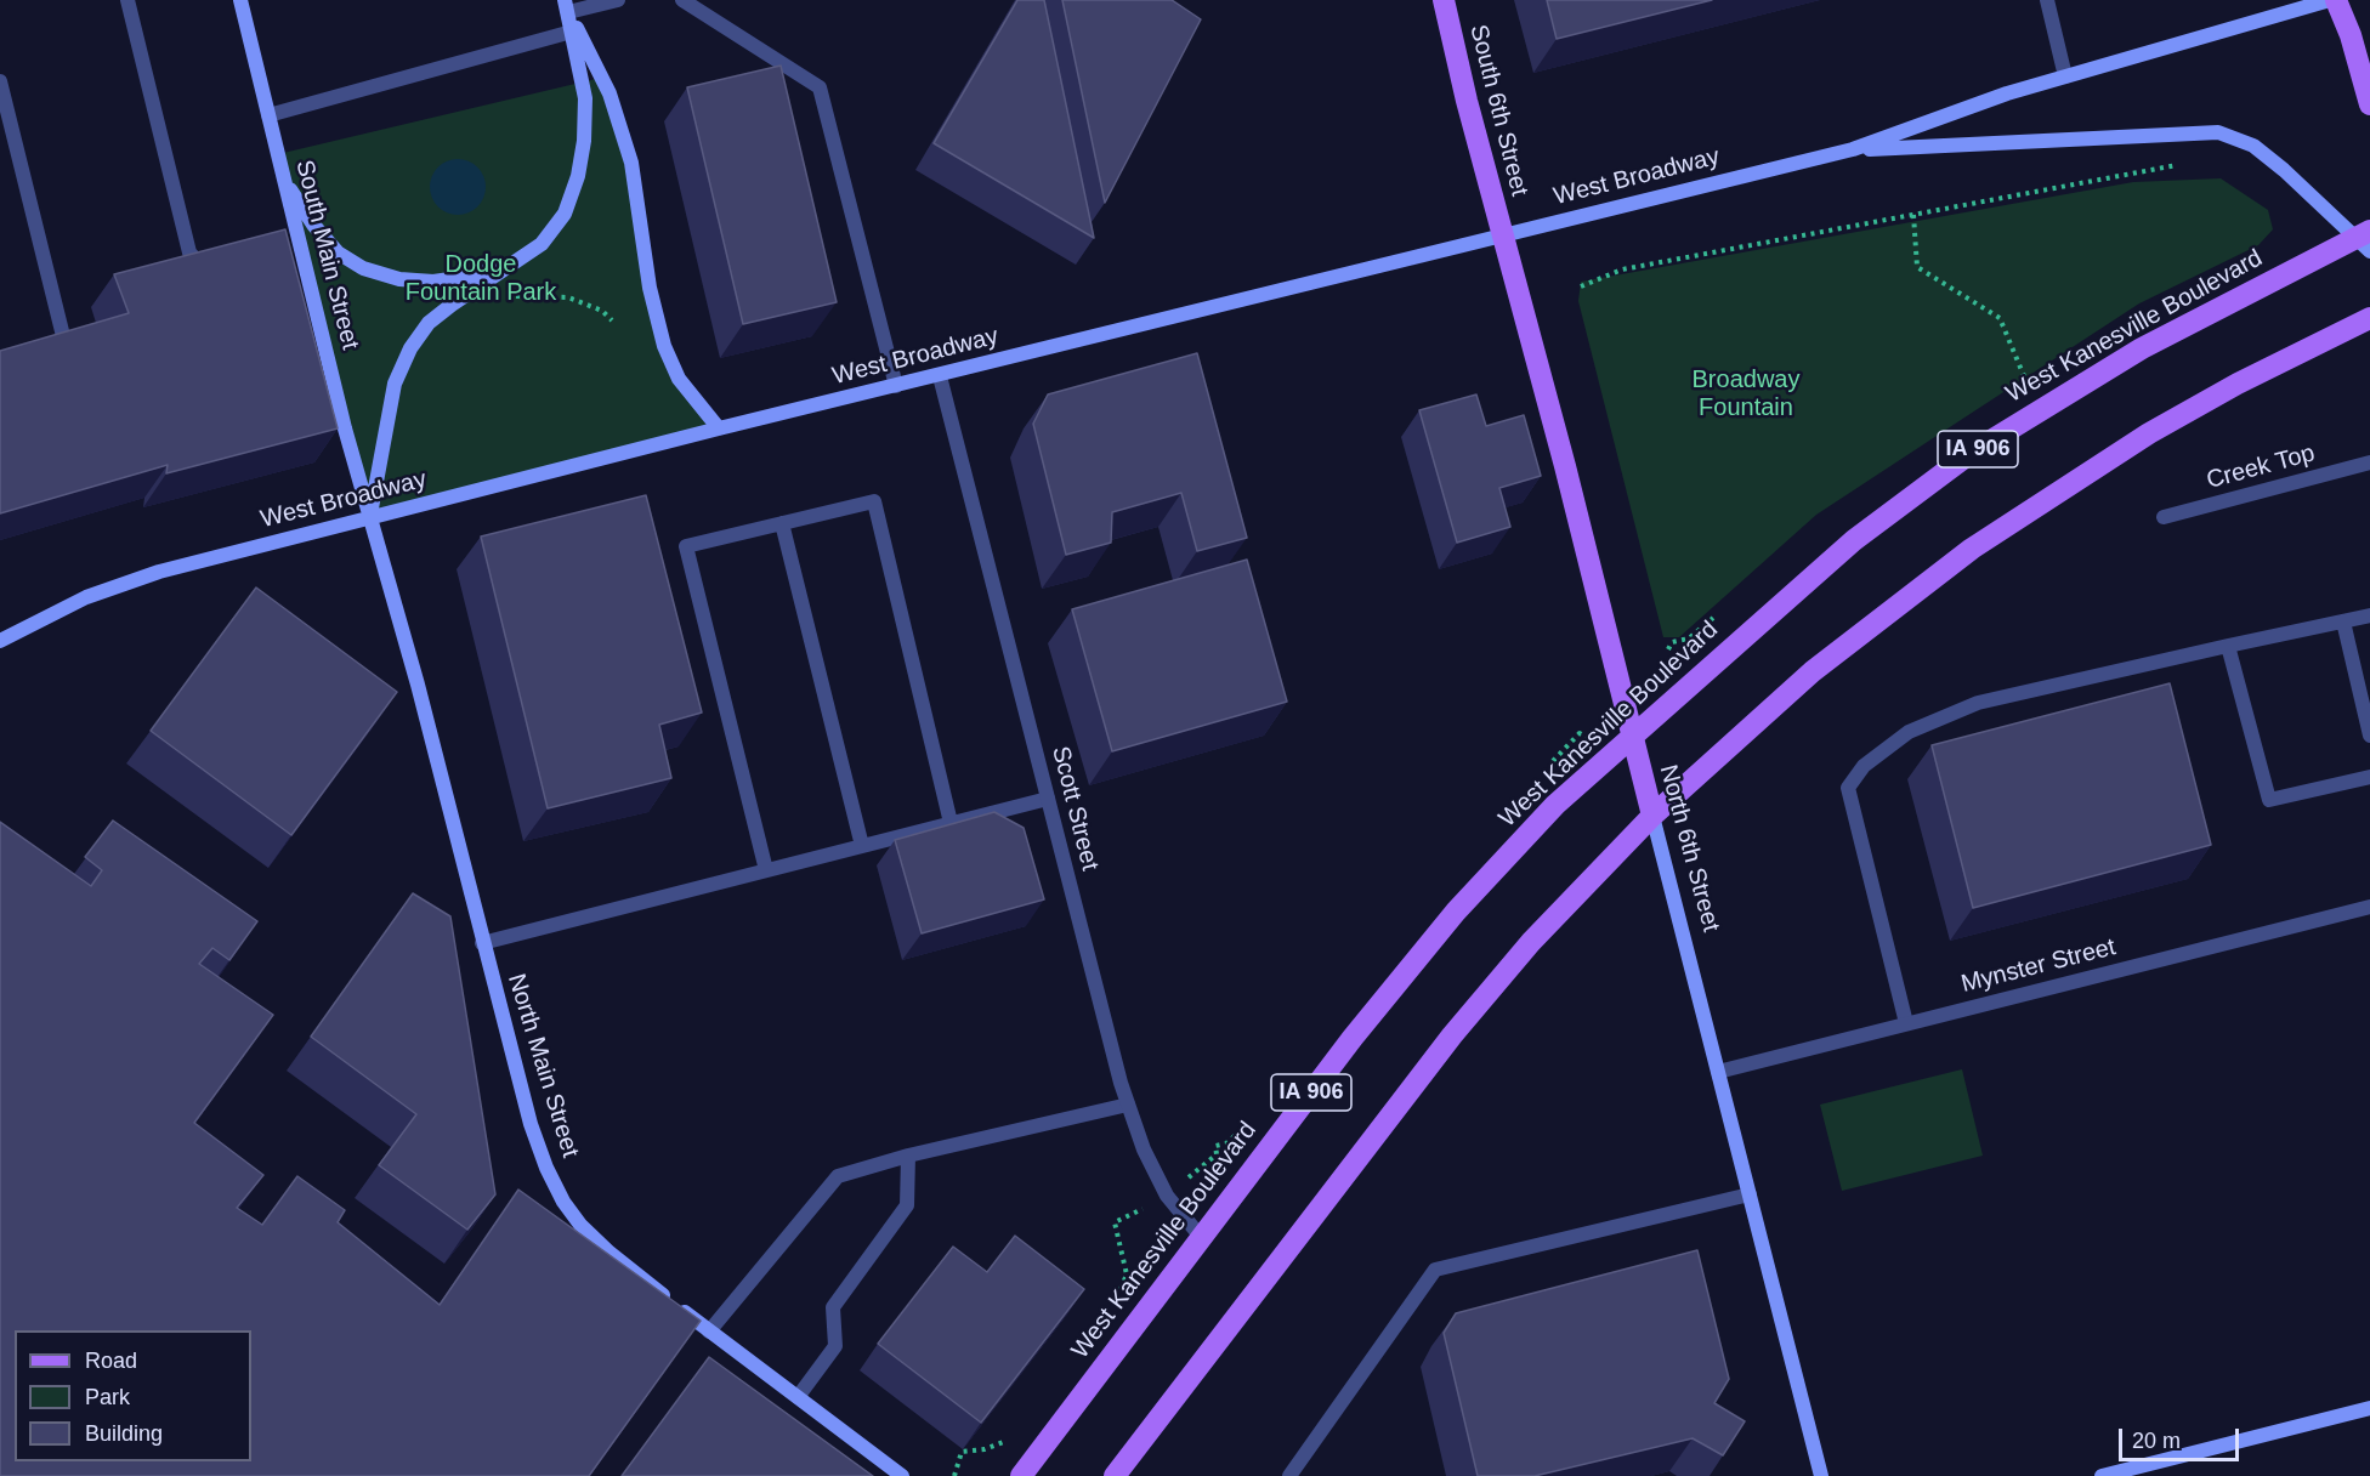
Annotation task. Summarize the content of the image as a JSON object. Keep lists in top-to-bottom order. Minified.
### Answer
{"streets":{"main road":["South 6th Street","West Broadway","South Main Street","West Kanesville Boulevard","IA 906","North 6th Street","North Main Street"],"street":["Creek Top","Scott Street","Mynster Street"]},"crossings":[["South 6th Street","West Broadway"],["South 6th Street","North 6th Street"],["West Broadway","South Main Street"],["West Broadway","West Kanesville Boulevard"],["West Broadway","Scott Street"],["West Broadway","North 6th Street"],["West Broadway","North Main Street"],["South Main Street","North Main Street"],["West Kanesville Boulevard","Scott Street"],["West Kanesville Boulevard","North 6th Street"],["IA 906","North 6th Street"],["North 6th Street","Mynster Street"]],"parks":["Dodge Fountain Park","Broadway Fountain"],"legend":["Road","Park","Building"],"scale_bar":"20 m"}
